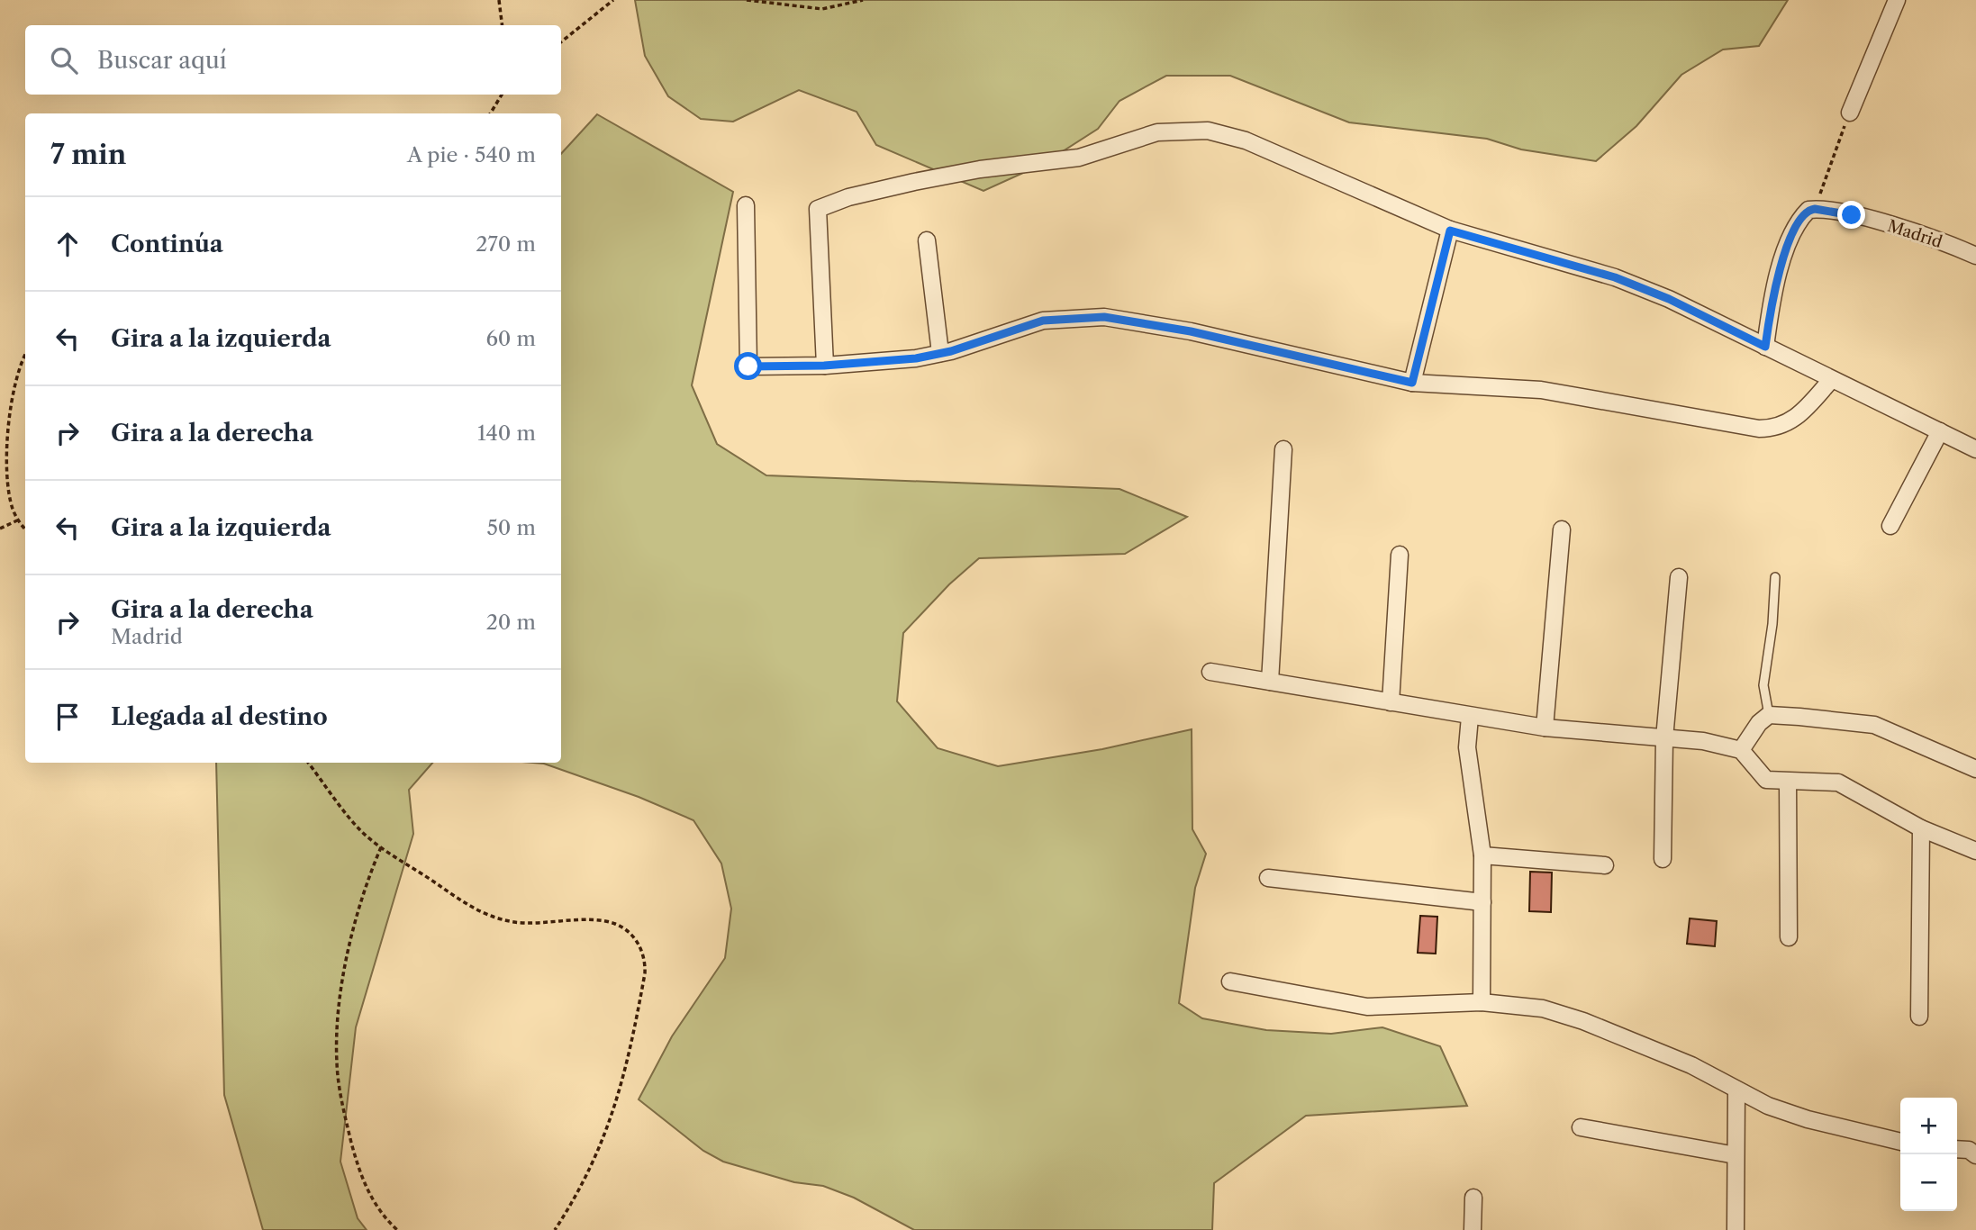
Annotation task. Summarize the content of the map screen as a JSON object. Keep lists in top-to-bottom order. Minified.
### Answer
{"streets":{"street":["Madrid"]},"page":{"search":"Buscar aquí","heading":["7 min","A pie · 540 m"],"list":[["Continúa","270 m"],["Gira a la izquierda","60 m"],["Gira a la derecha","140 m"],["Gira a la izquierda","50 m"],["Gira a la derecha","Madrid","20 m"],"Llegada al destino"],"map_buttons":["+","−"]}}
